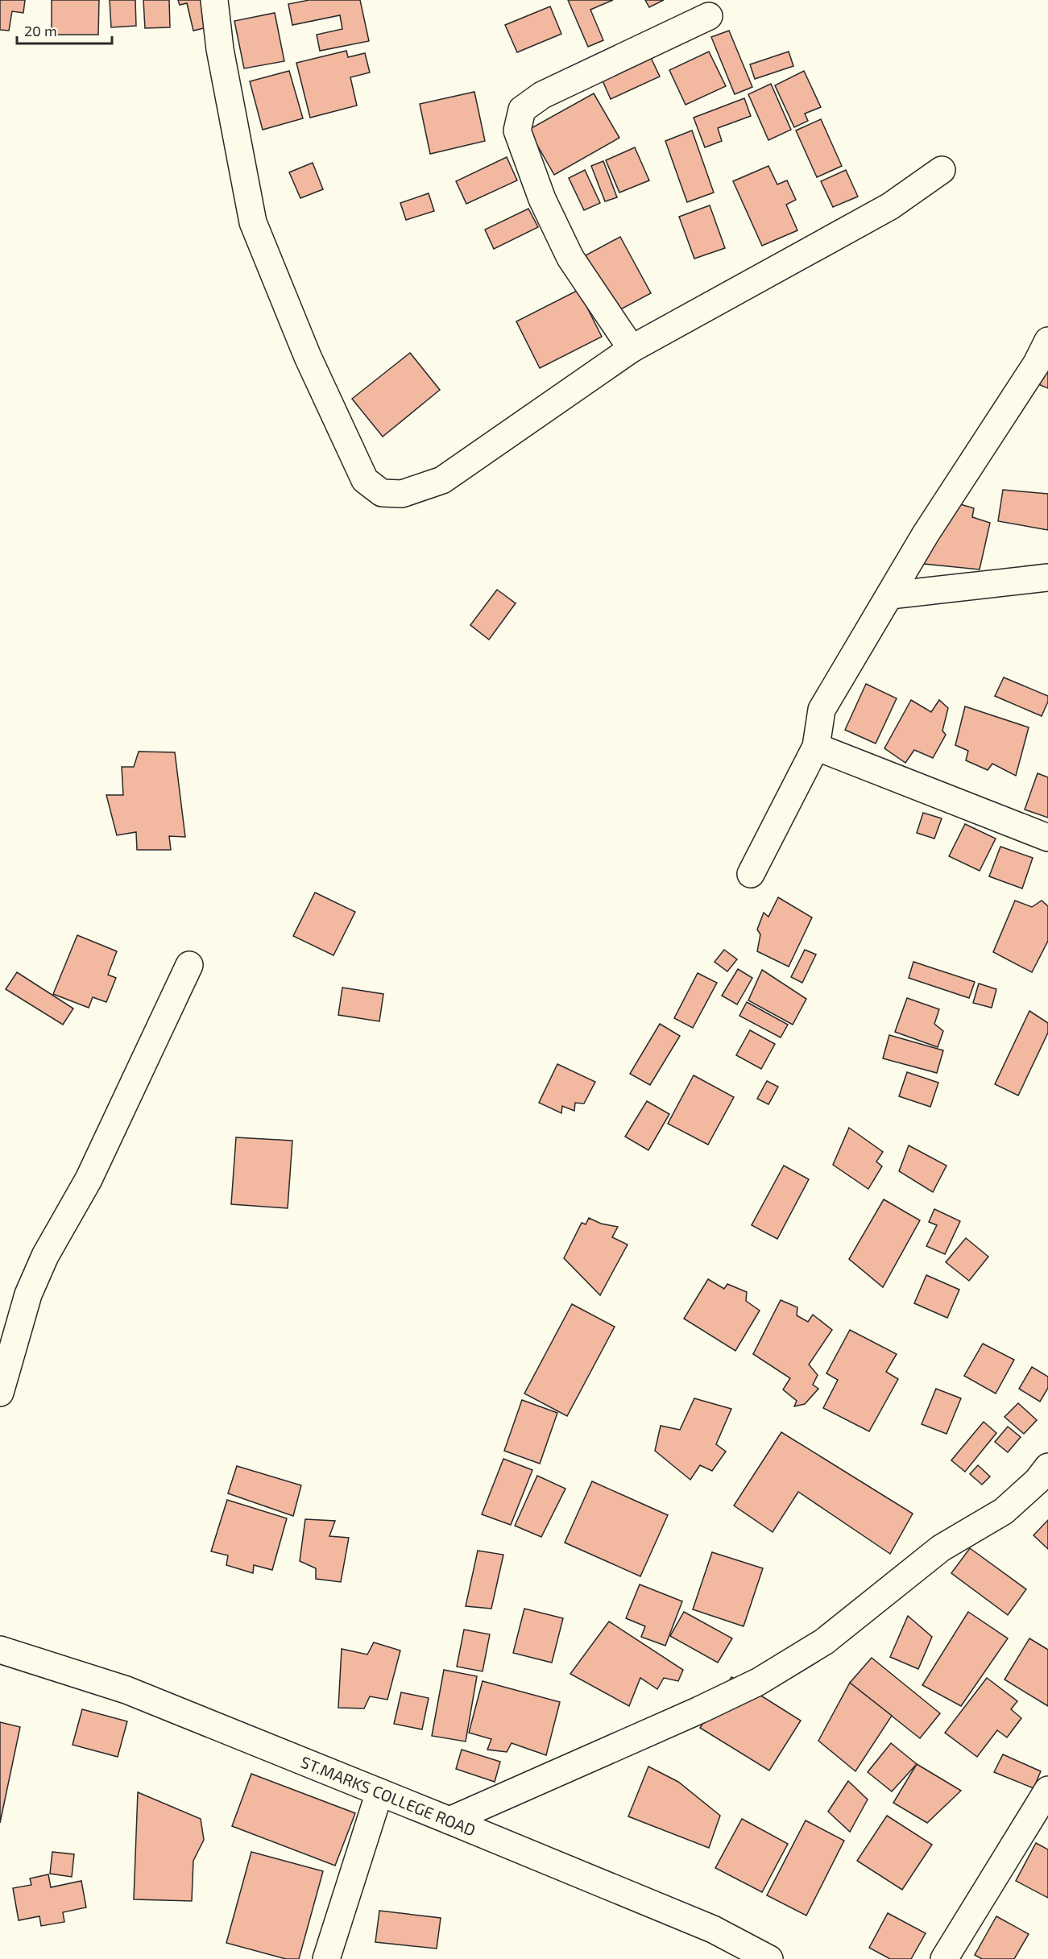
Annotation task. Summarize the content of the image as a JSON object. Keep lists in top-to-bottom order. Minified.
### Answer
{"streets":{"street":["ST.MARKS COLLEGE ROAD"]},"scale_bar":"20 m"}
